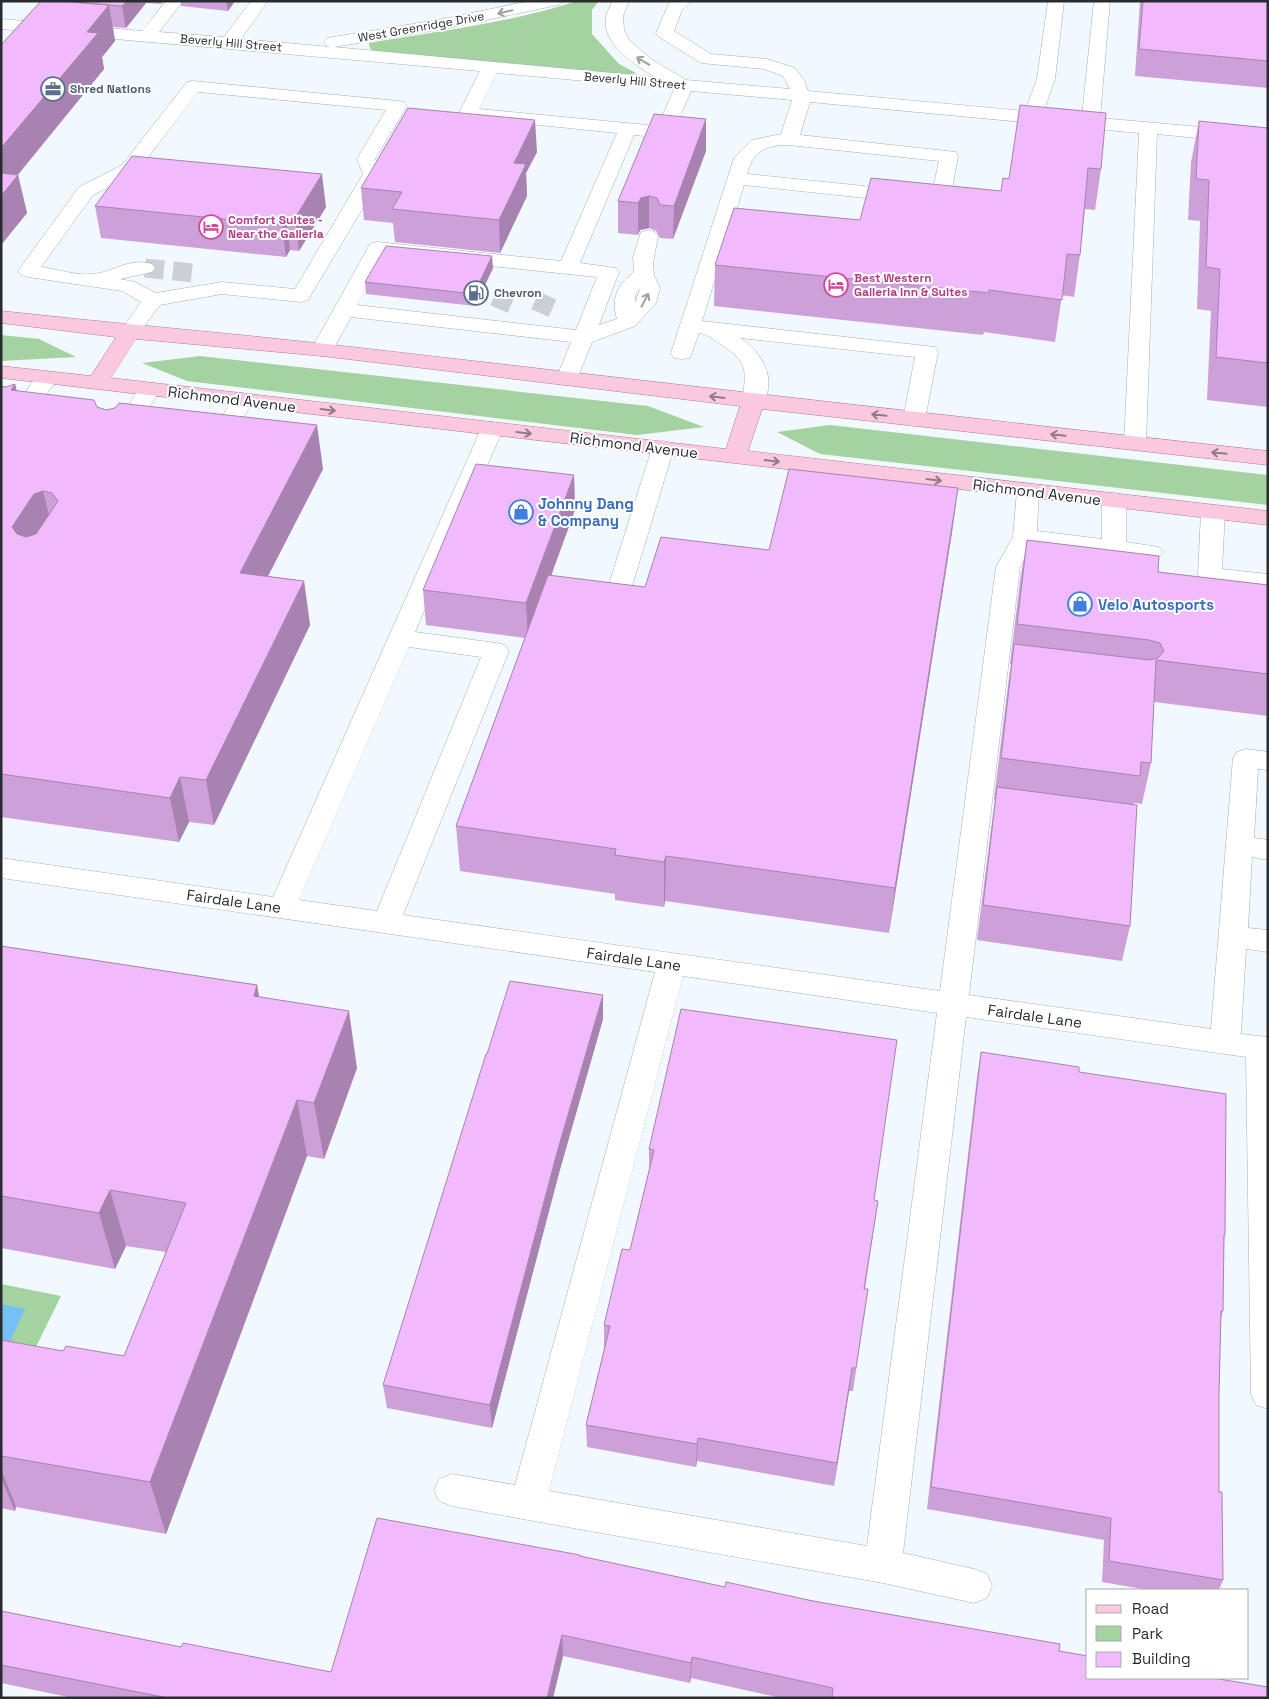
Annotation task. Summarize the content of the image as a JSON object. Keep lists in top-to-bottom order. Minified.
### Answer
{"streets":{"main road":["Richmond Avenue"],"street":["West Greenridge Drive","Beverly Hill Street","Fairdale Lane"]},"crossings":[["West Greenridge Drive","Beverly Hill Street"]],"places":{"office":["Shred Nations"],"hotel":["Comfort Suites - Near the Galleria","Best Western Galleria Inn & Suites"],"fuel station":["Chevron"],"shop":["Johnny Dang & Company","Velo Autosports"]},"legend":["Road","Park","Building"]}
